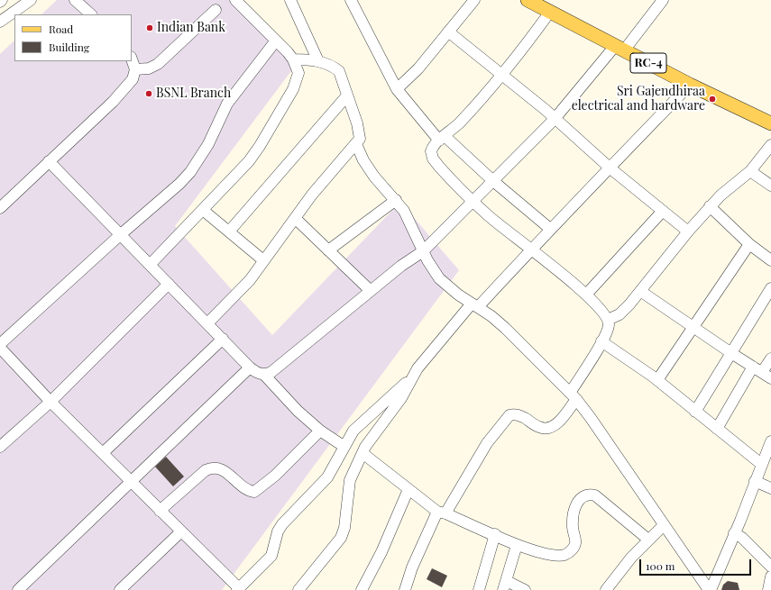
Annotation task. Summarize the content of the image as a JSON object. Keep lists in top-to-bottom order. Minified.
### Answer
{"streets":{"main road":["RC-4"]},"places":["Indian Bank","BSNL Branch","Sri Gajendhiraa electrical and hardware"],"legend":["Road","Building"],"scale_bar":"100 m"}
